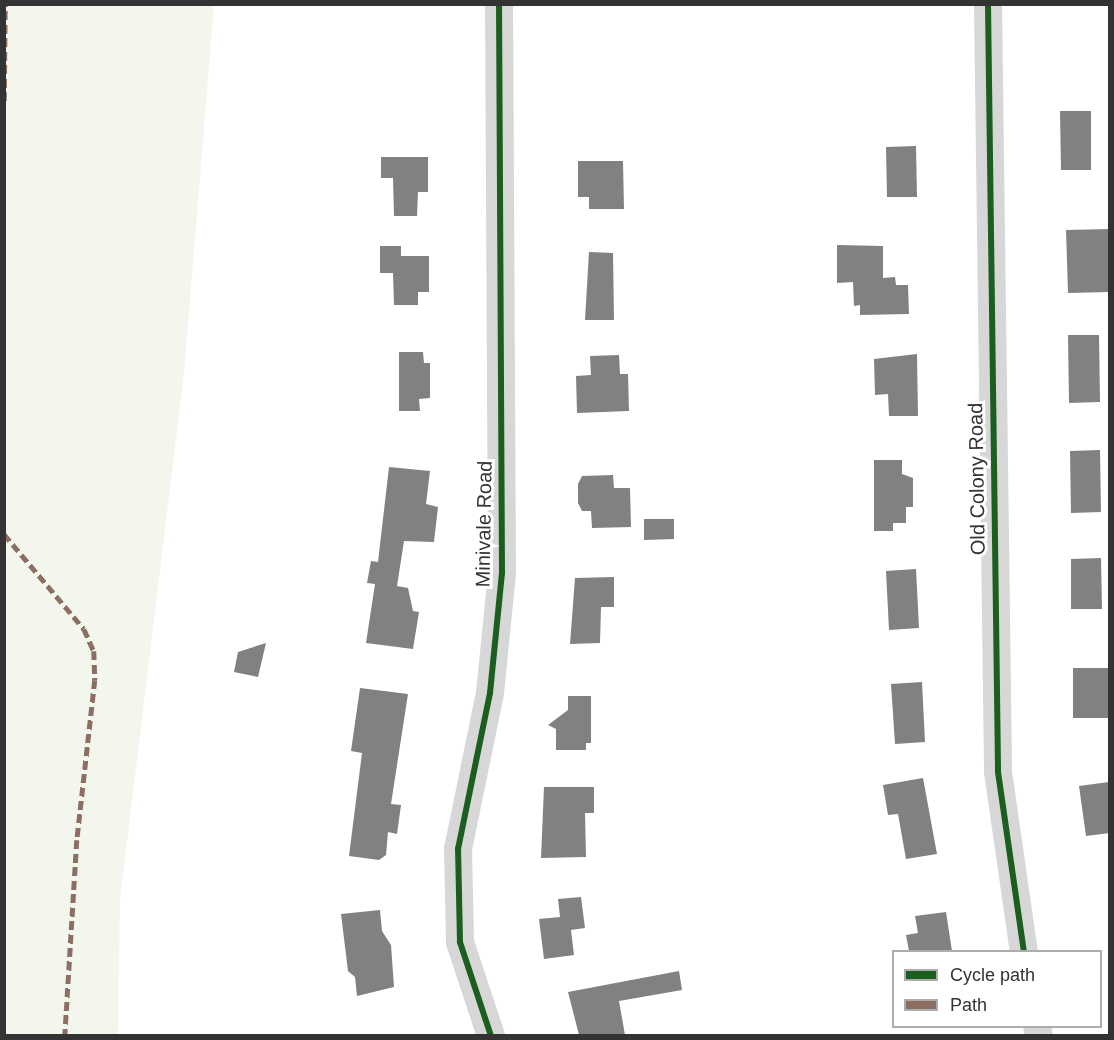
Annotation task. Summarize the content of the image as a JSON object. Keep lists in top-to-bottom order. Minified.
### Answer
{"streets":{"street":["Old Colony Road","Minivale Road"]},"legend":["Cycle path","Path"]}
